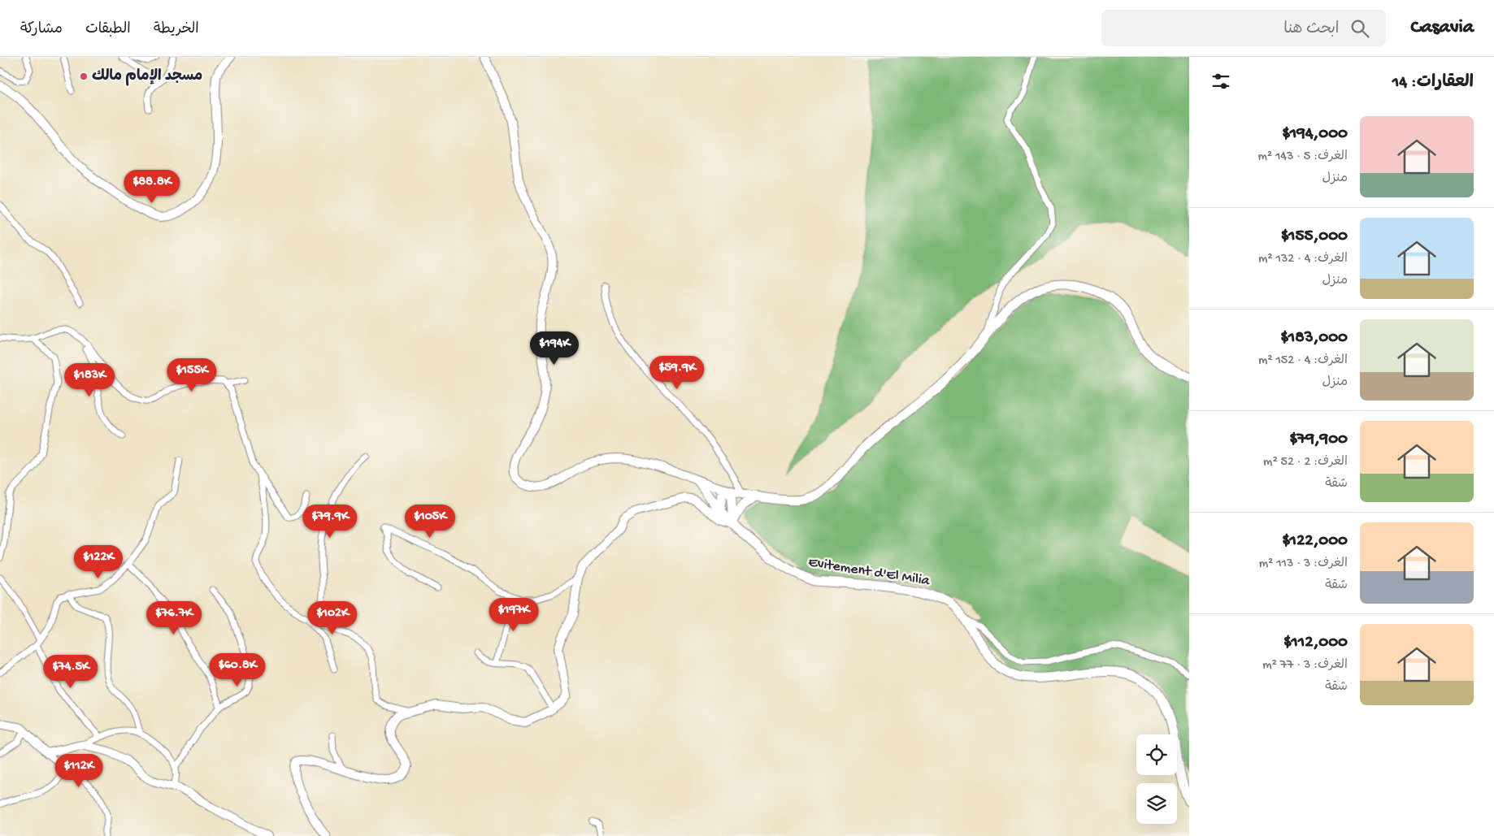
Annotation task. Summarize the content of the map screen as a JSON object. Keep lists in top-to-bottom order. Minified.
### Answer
{"streets":{"main road":["Evitement d'El Milia"]},"places":["مسجد الإمام مالك"],"page":{"header":"Casavia","search":"ابحث هنا","nav":["الخريطة","الطبقات","مشاركة"],"heading":"العقارات: 14","list":[{"name":"$194,000","note":"الغرف: 5 · 143 m² · منزل"},{"name":"$155,000","note":"الغرف: 4 · 132 m² · منزل"},{"name":"$183,000","note":"الغرف: 4 · 152 m² · منزل"},{"name":"$79,900","note":"الغرف: 2 · 52 m² · شقة"},{"name":"$122,000","note":"الغرف: 3 · 113 m² · شقة"},{"name":"$112,000","note":"الغرف: 3 · 77 m² · شقة"}],"price":["$88.8K","$194K","$59.9K","$155K","$183K","$79.9K","$105K","$122K","$197K","$76.7K","$102K","$60.8K","$74.5K","$112K"]}}
